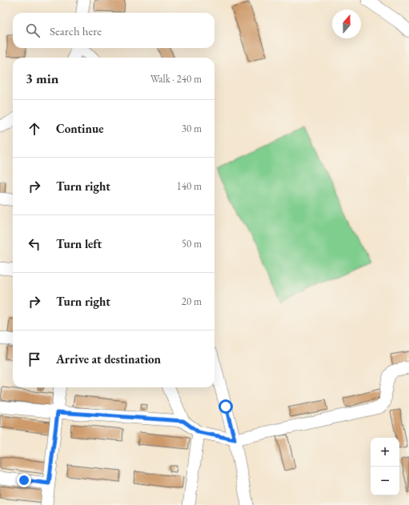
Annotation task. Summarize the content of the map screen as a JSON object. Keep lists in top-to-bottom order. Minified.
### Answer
{"north":"top","page":{"search":"Search here","heading":["3 min","Walk · 240 m"],"list":[["Continue","30 m"],["Turn right","140 m"],["Turn left","50 m"],["Turn right","20 m"],"Arrive at destination"],"map_buttons":["+","−"]}}
